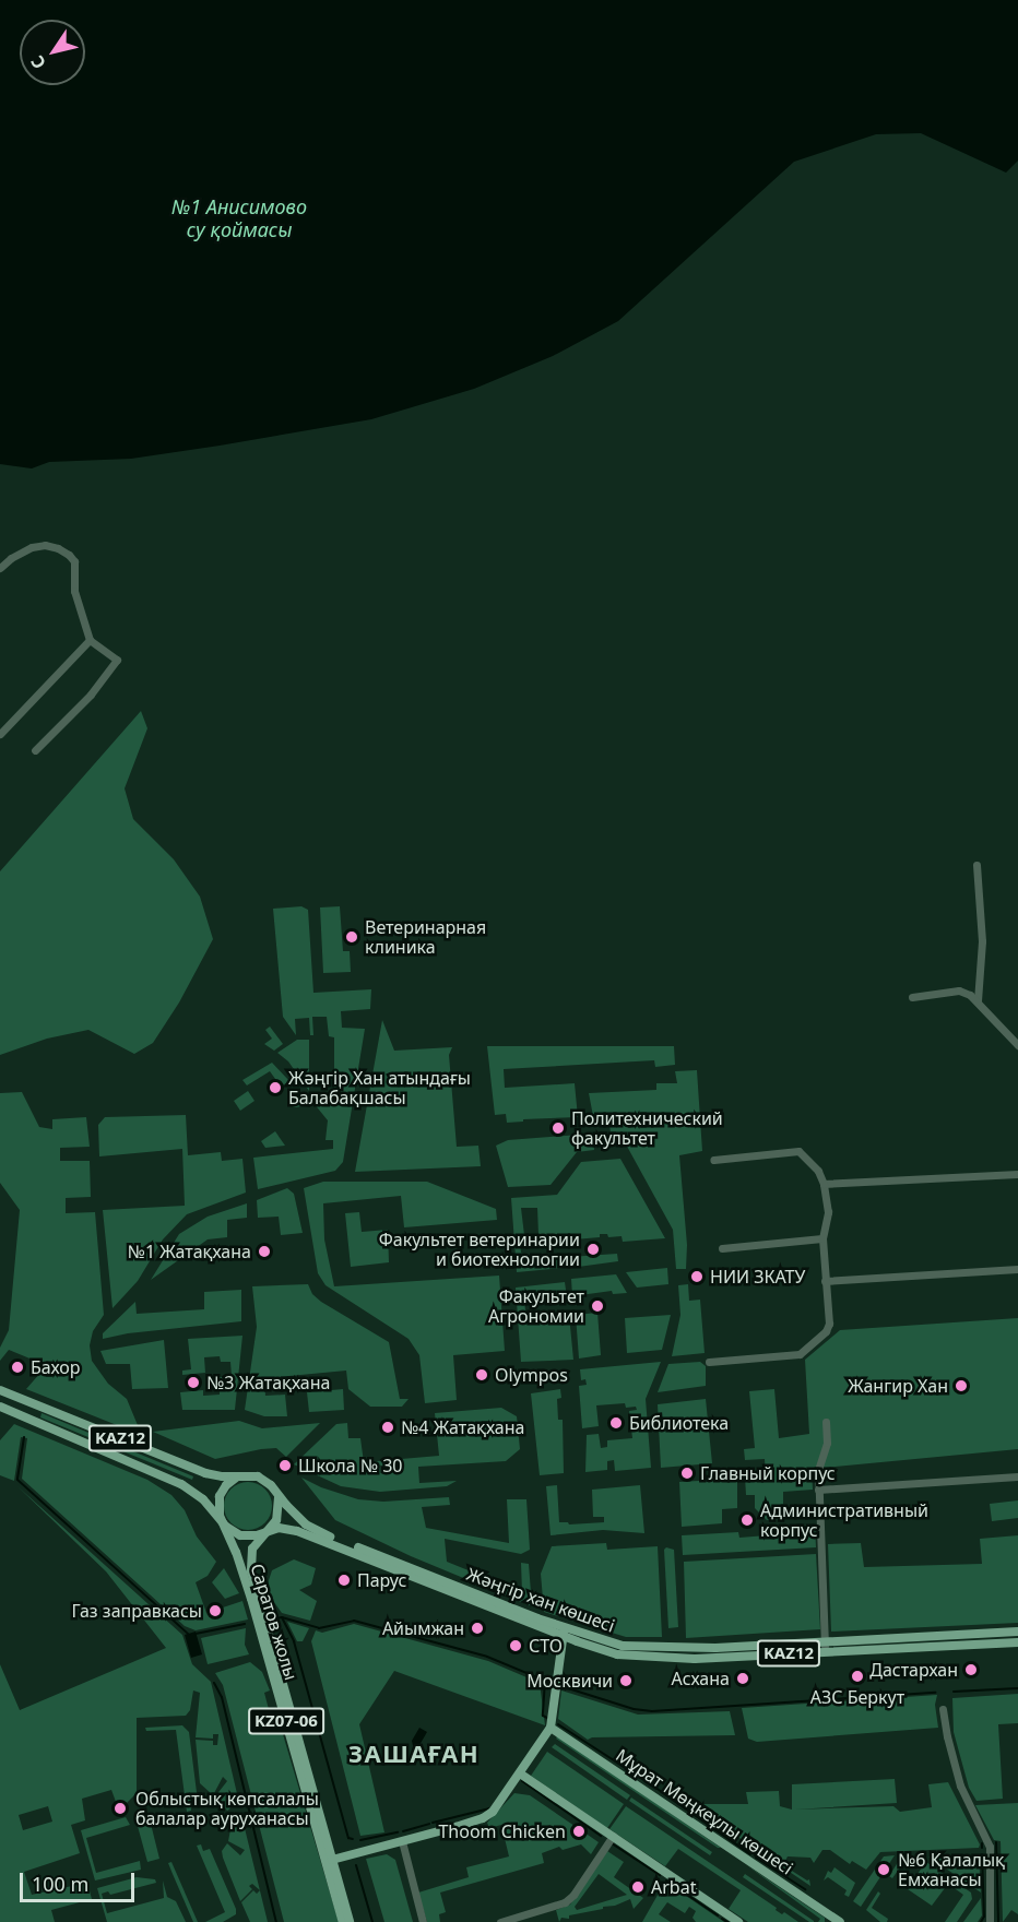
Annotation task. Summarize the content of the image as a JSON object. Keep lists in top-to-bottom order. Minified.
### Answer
{"streets":{"main road":["KAZ12","Жәңгір хан көшесі","Саратов жолы","KZ07-06","Мұрат Мөңкеұлы көшесі"]},"crossings":[["Жәңгір хан көшесі","Саратов жолы"]],"districts":["ЗАШАҒАН"],"water":["№1 Анисимово су қоймасы"],"places":["Ветеринарная клиника","Жәңгір Хан атындағы Балабақшасы","Политехнический факультет","Факультет ветеринарии и биотехнологии","№1 Жатақхана","НИИ ЗКАТУ","Факультет Агрономии","Бахор","Olympos","№3 Жатақхана","Жангир Хан","Библиотека","№4 Жатақхана","Школа № 30","Главный корпус","Административный корпус","Парус","Газ заправкасы","Айымжан","СТО","Дастархан","АЗС Беркут","Асхана","Москвичи","Облыстық көпсалалы балалар ауруханасы","Thoom Chicken","№6 Қалалық Емханасы","Arbat"],"scale_bar":"100 m","north":"bottom left"}
